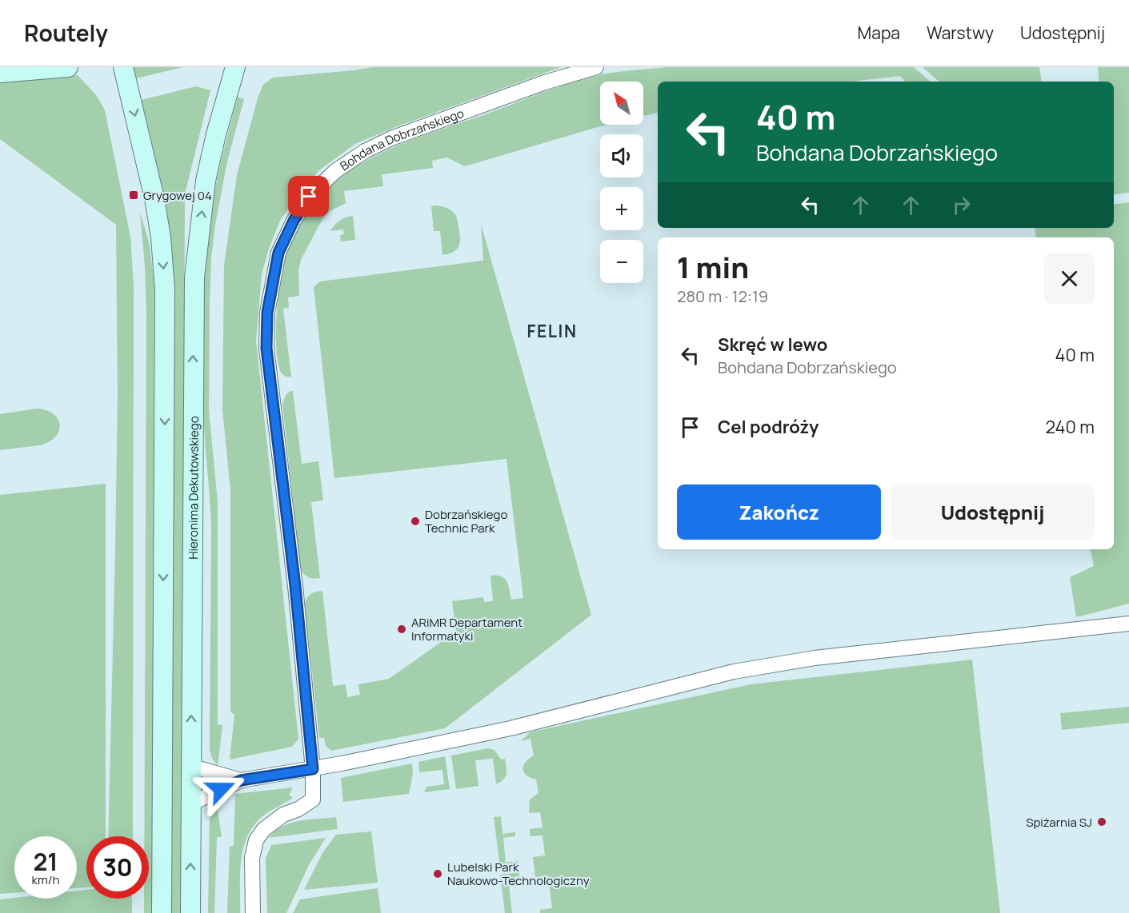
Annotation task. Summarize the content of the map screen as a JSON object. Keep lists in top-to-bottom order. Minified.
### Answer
{"streets":{"street":["Bohdana Dobrzańskiego","Hieronima Dekutowskiego"]},"districts":["FELIN"],"places":{"transit":["Grygowej 04"],"other":["Dobrzańskiego Technic Park","ARiMR Departament Informatyki","Spiżarnia SJ","Lubelski Park Naukowo-Technologiczny"]},"north":"top left","page":{"header":"Routely","nav":["Mapa","Warstwy","Udostępnij"],"map_buttons":["+","−"],"turn":["40 m","Bohdana Dobrzańskiego"],"heading":["1 min","280 m · 12:19"],"list":[{"name":"Skręć w lewo","note":"Bohdana Dobrzańskiego","value":"40 m"},{"name":"Cel podróży","value":"240 m"}],"buttons":["Zakończ","Udostępnij"],"speed":"21 km/h","limit":"30"}}
